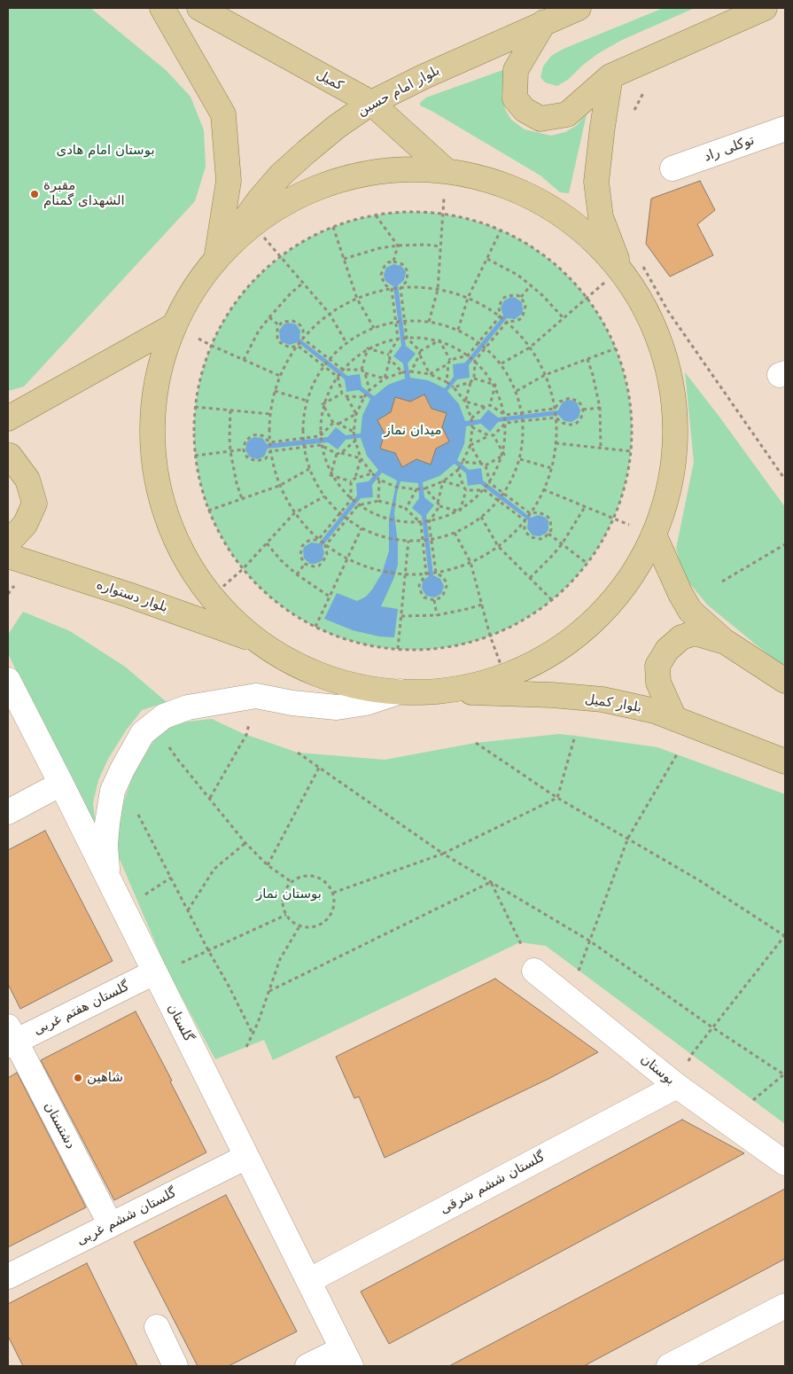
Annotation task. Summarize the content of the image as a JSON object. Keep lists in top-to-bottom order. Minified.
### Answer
{"streets":{"main road":["کمیل","بلوار امام حسین","بلوار دستواره","بلوار کمیل"],"street":["توکلی راد","گلستان هفتم غربی","گلستان","بوستان","دشتستان","گلستان ششم شرقی","گلستان ششم غربی"]},"crossings":[["کمیل","بلوار امام حسین"],["گلستان هفتم غربی","گلستان"],["گلستان هفتم غربی","دشتستان"],["گلستان","گلستان ششم شرقی"],["گلستان","گلستان ششم غربی"],["بوستان","گلستان ششم شرقی"],["دشتستان","گلستان ششم غربی"]],"parks":["بوستان امام هادی","میدان نماز","بوستان نماز"],"places":["مقبرة الشهدای گمنام","شاهین"]}
